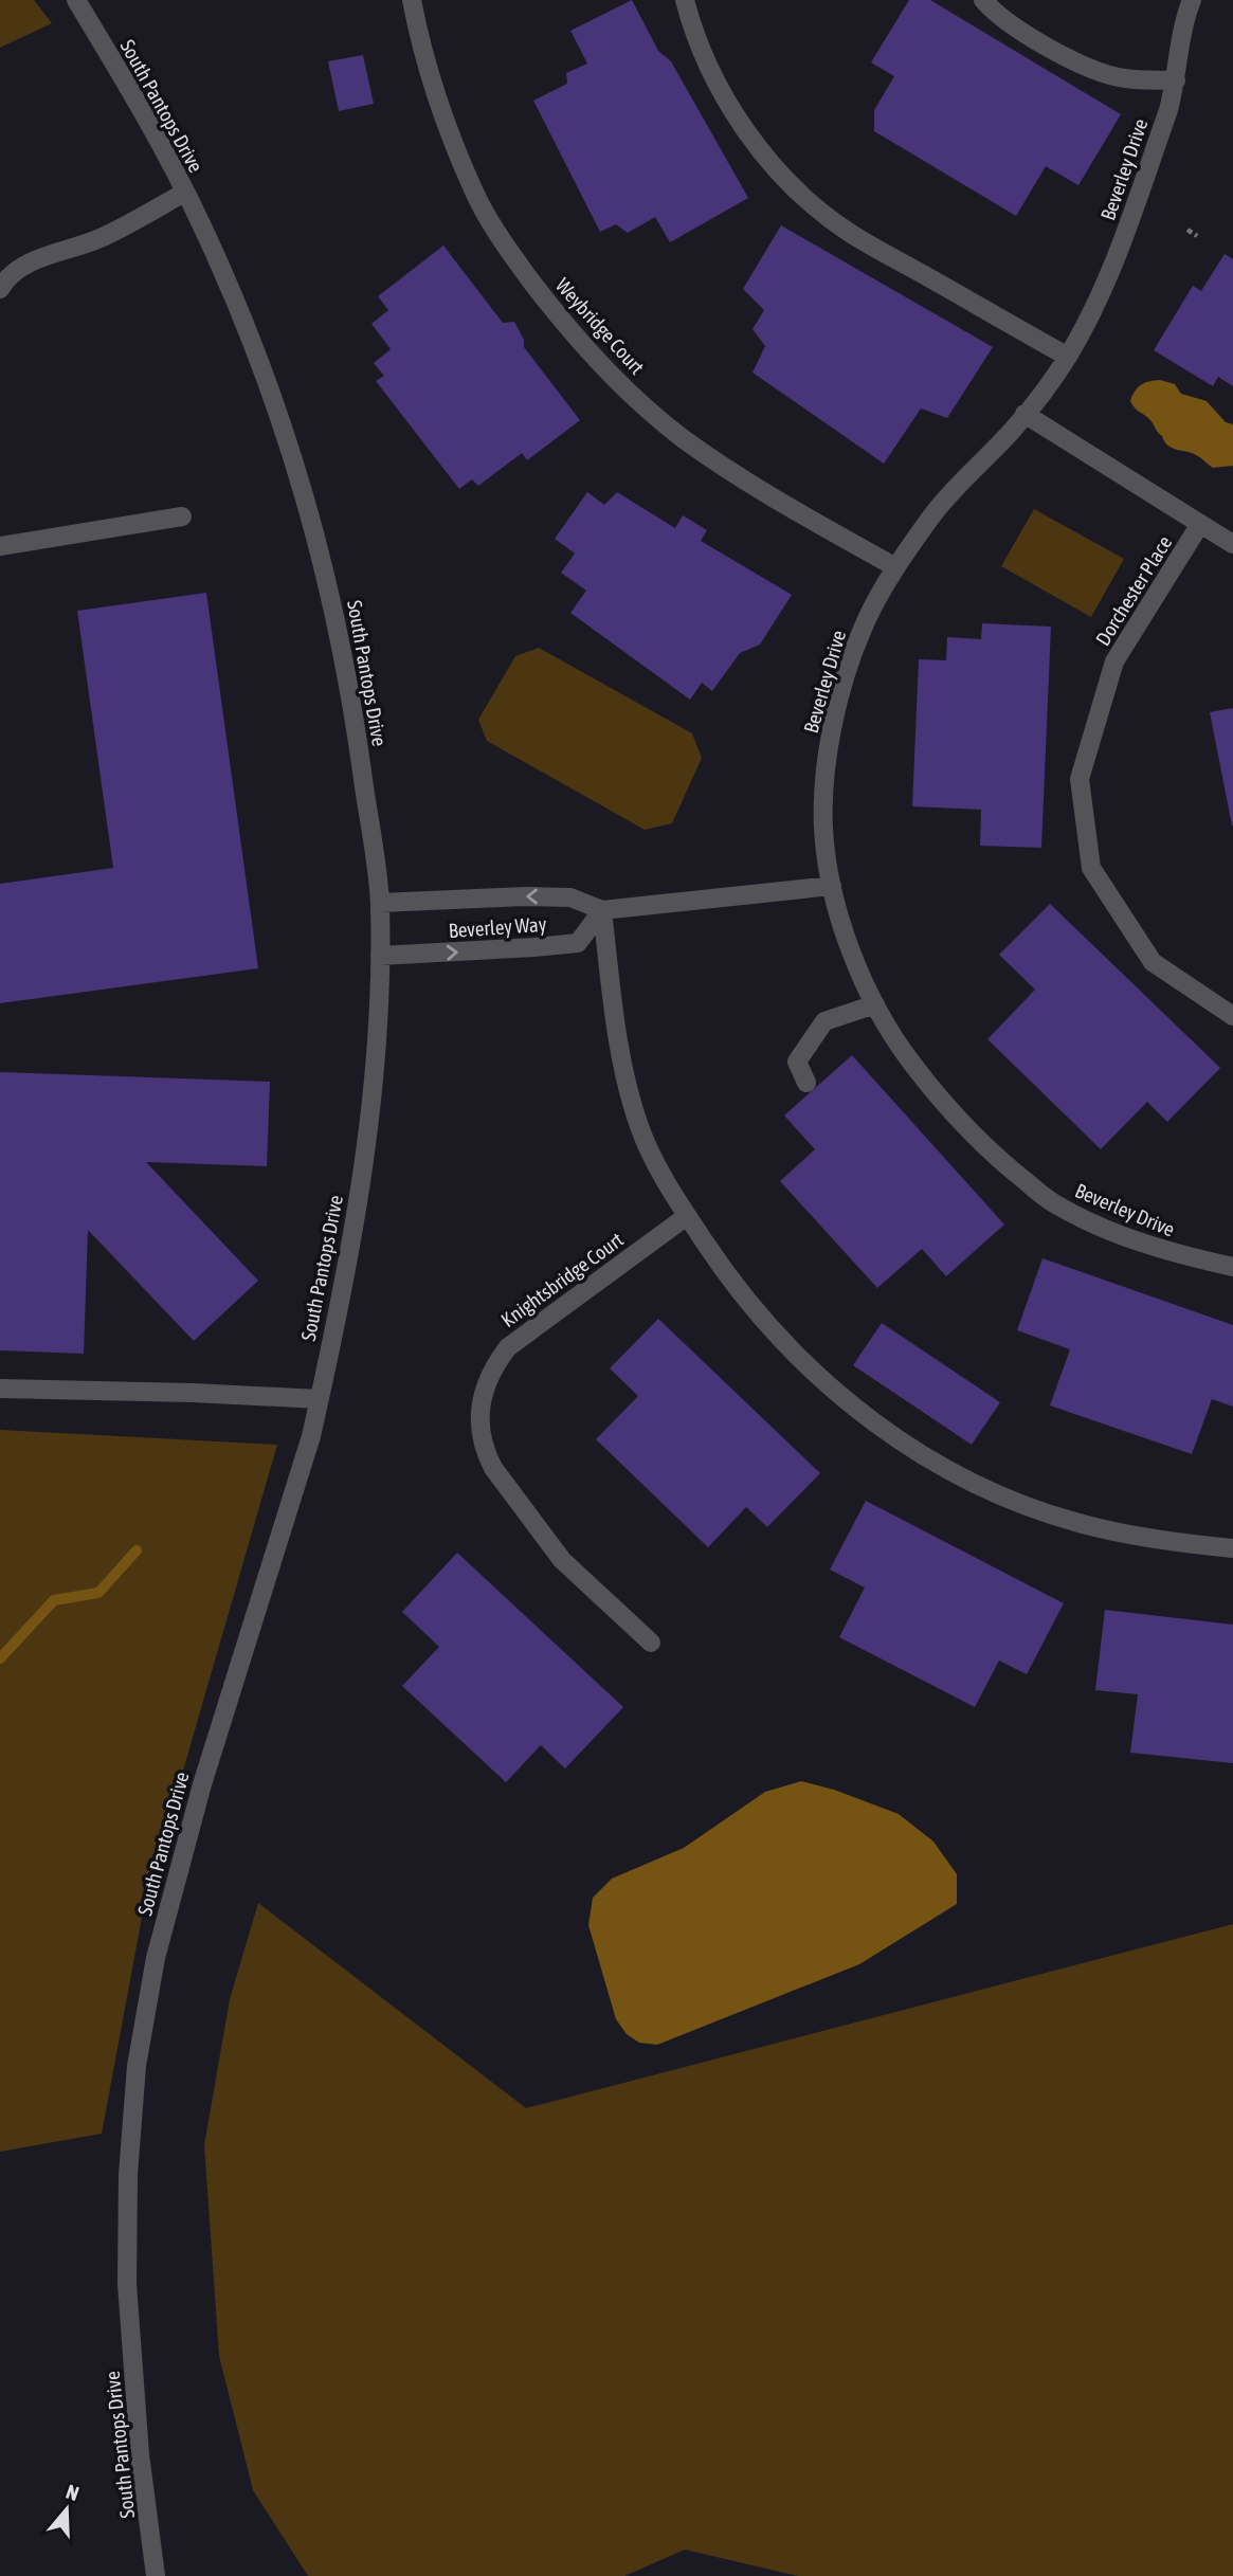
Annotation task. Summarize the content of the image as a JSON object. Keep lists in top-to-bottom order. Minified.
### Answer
{"streets":{"street":["South Pantops Drive","Beverley Drive","Weybridge Court","Dorchester Place","Beverley Way","Knightsbridge Court"]},"crossings":[["South Pantops Drive","Beverley Way"],["Beverley Drive","Weybridge Court"],["Beverley Drive","Dorchester Place"],["Beverley Drive","Beverley Way"]],"north":"top"}
